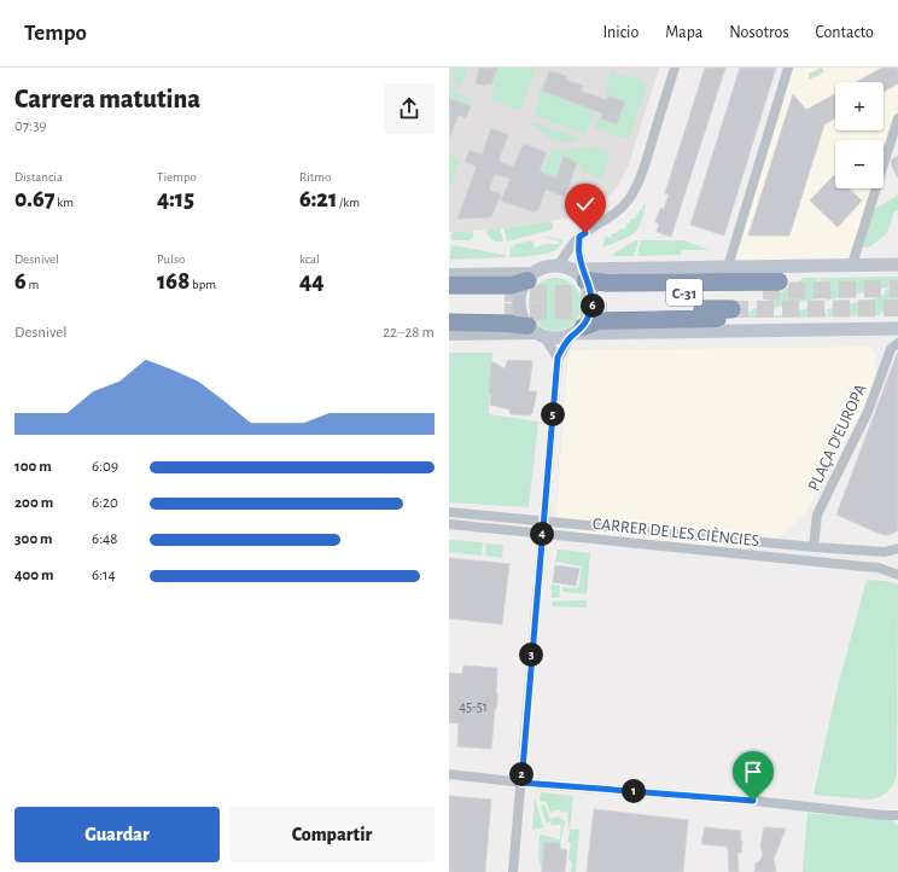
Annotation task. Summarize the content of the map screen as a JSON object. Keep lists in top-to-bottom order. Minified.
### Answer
{"streets":{"highway":["C-31"],"street":["PLAÇA D'EUROPA","CARRER DE LES CIÈNCIES"]},"crossings":[["PLAÇA D'EUROPA","CARRER DE LES CIÈNCIES"]],"house_numbers":["45-51"],"page":{"header":"Tempo","nav":["Inicio","Mapa","Nosotros","Contacto"],"heading":["Carrera matutina","07:39"],"map_buttons":["+","−"],"stats":[["Distancia","0.67 km"],["Tiempo","4:15"],["Ritmo","6:21 /km"],["Desnivel","6 m"],["Pulso","168 bpm"],["kcal","44"]],"pins":["6","5","4","3","2","1"],"chart":["Desnivel","22–28 m"],"list":[{"name":"100 m","note":"6:09"},{"name":"200 m","note":"6:20"},{"name":"300 m","note":"6:48"},{"name":"400 m","note":"6:14"}],"buttons":["Guardar","Compartir"]}}
